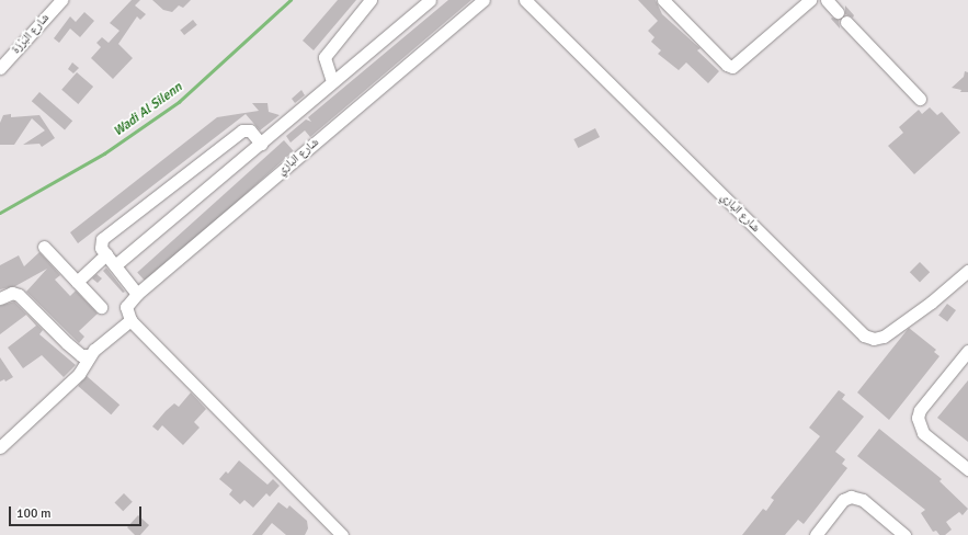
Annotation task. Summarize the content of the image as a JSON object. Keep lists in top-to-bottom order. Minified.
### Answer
{"streets":{"street":["شارع البَرْزَة","شارع البازي"]},"water":["Wadi Al Silenn"],"scale_bar":"100 m"}
